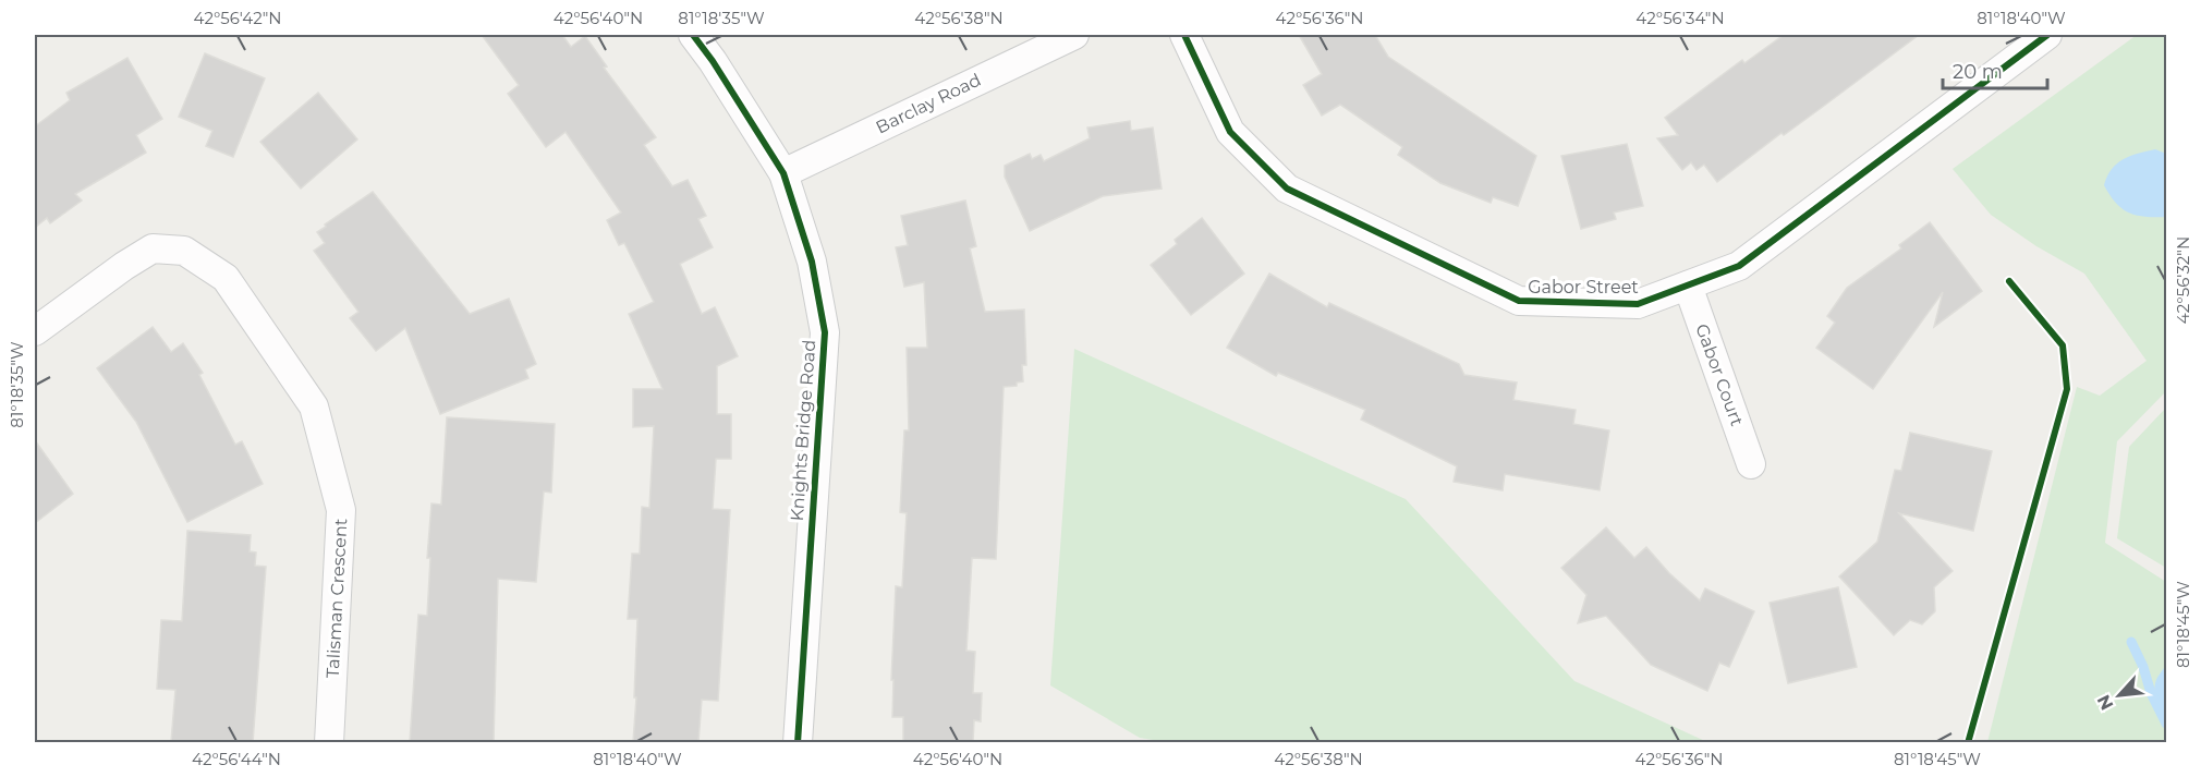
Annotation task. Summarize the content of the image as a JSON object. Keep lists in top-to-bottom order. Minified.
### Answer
{"streets":{"street":["Barclay Road","Gabor Street","Gabor Court","Knights Bridge Road","Talisman Crescent"]},"crossings":[["Barclay Road","Knights Bridge Road"],["Gabor Street","Gabor Court"]],"scale_bar":"20 m","north":"bottom left","coordinates":["42°56'42\"N","42°56'40\"N","81°18'35\"W","42°56'38\"N","42°56'36\"N","42°56'34\"N","81°18'40\"W","42°56'32\"N","81°18'45\"W","42°56'44\"N"]}
